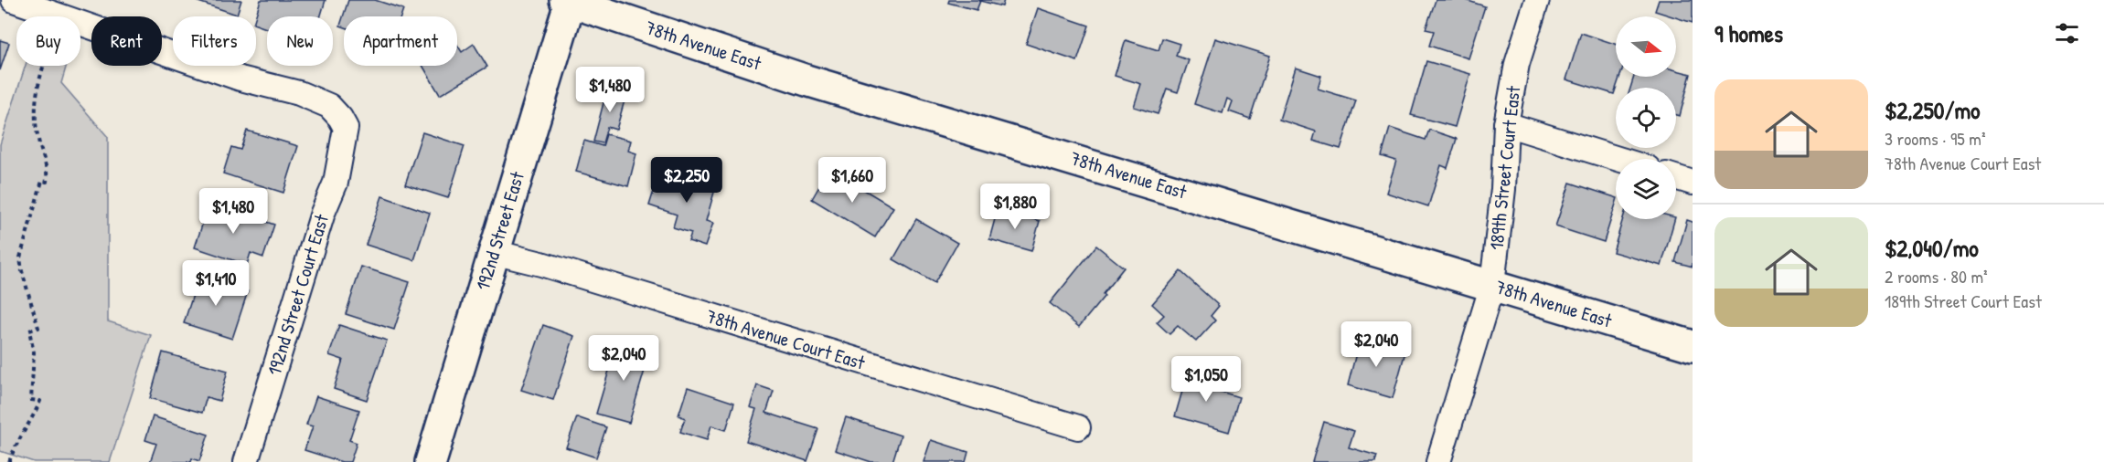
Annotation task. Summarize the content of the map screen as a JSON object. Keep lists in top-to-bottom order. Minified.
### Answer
{"streets":{"street":["78th Avenue East","189th Street Court East","192nd Street East","192nd Street Court East","78th Avenue Court East"]},"crossings":[["78th Avenue East","189th Street Court East"],["78th Avenue East","192nd Street East"],["192nd Street East","78th Avenue Court East"]],"north":"right","page":{"heading":"9 homes","chip":["Buy","Rent","Filters","New","Apartment"],"list":[{"name":"$2,250/mo","note":"3 rooms · 95 m² · 78th Avenue Court East"},{"name":"$2,040/mo","note":"2 rooms · 80 m² · 189th Street Court East"}],"price":["$1,480","$2,250","$1,660","$1,880","$1,480","$1,410","$2,040","$2,040","$1,050"]}}
